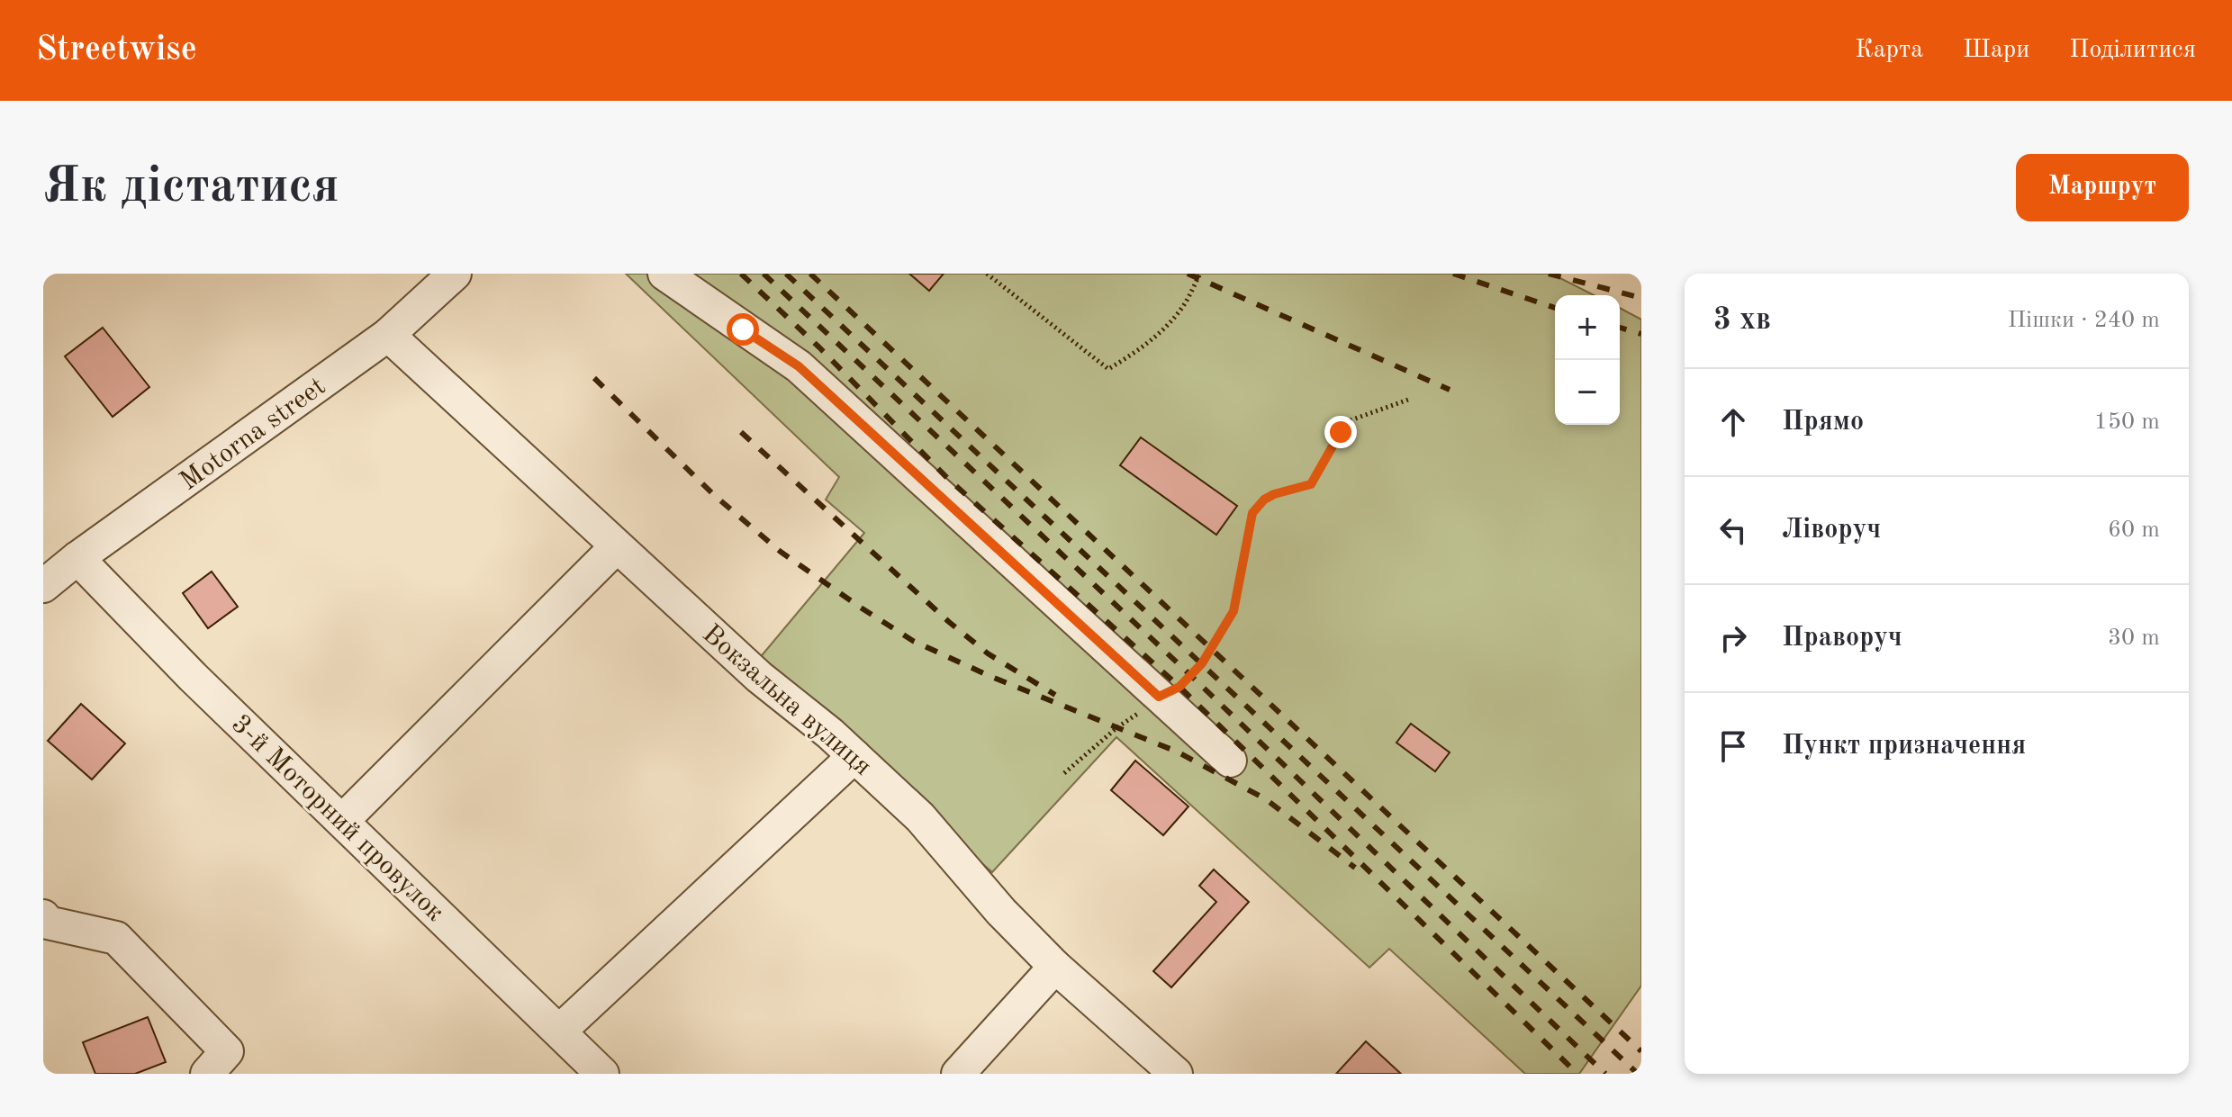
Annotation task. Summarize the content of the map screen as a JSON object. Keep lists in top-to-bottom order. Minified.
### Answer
{"streets":{"street":["Motorna street","Вокзальна вулиця","3-й Моторний провулок"]},"crossings":[["Motorna street","Вокзальна вулиця"],["Motorna street","3-й Моторний провулок"]],"page":{"header":"Streetwise","nav":["Карта","Шари","Поділитися"],"buttons":"Маршрут","title":"Як дістатися","heading":["3 хв","Пішки · 240 m"],"map_buttons":["+","−"],"list":[["Прямо","150 m"],["Ліворуч","60 m"],["Праворуч","30 m"],"Пункт призначення"]}}
